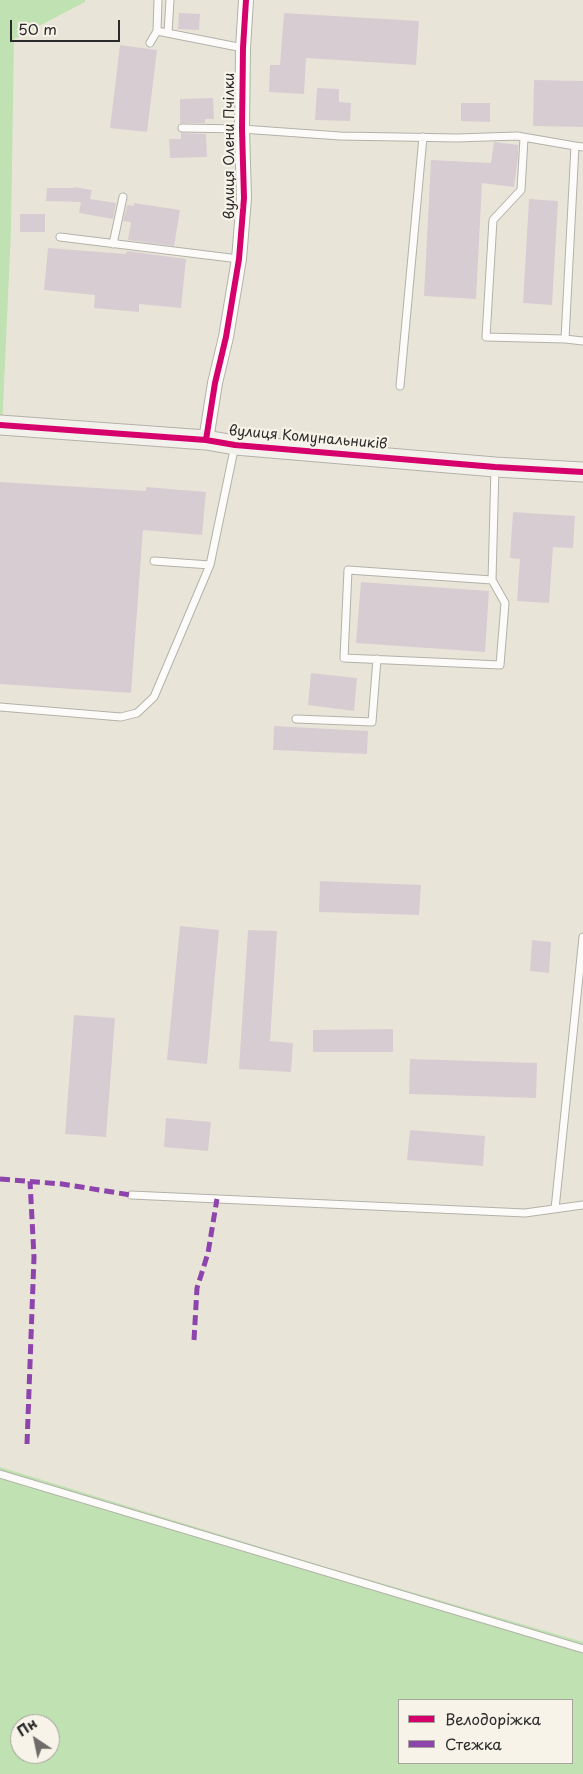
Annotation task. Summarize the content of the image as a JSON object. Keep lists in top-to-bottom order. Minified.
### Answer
{"streets":{"street":["вулиця Олени Пчілки","вулиця Комунальників"]},"crossings":[["вулиця Олени Пчілки","вулиця Комунальників"]],"legend":["Велодоріжка","Стежка"],"scale_bar":"50 m","north":"top left"}
